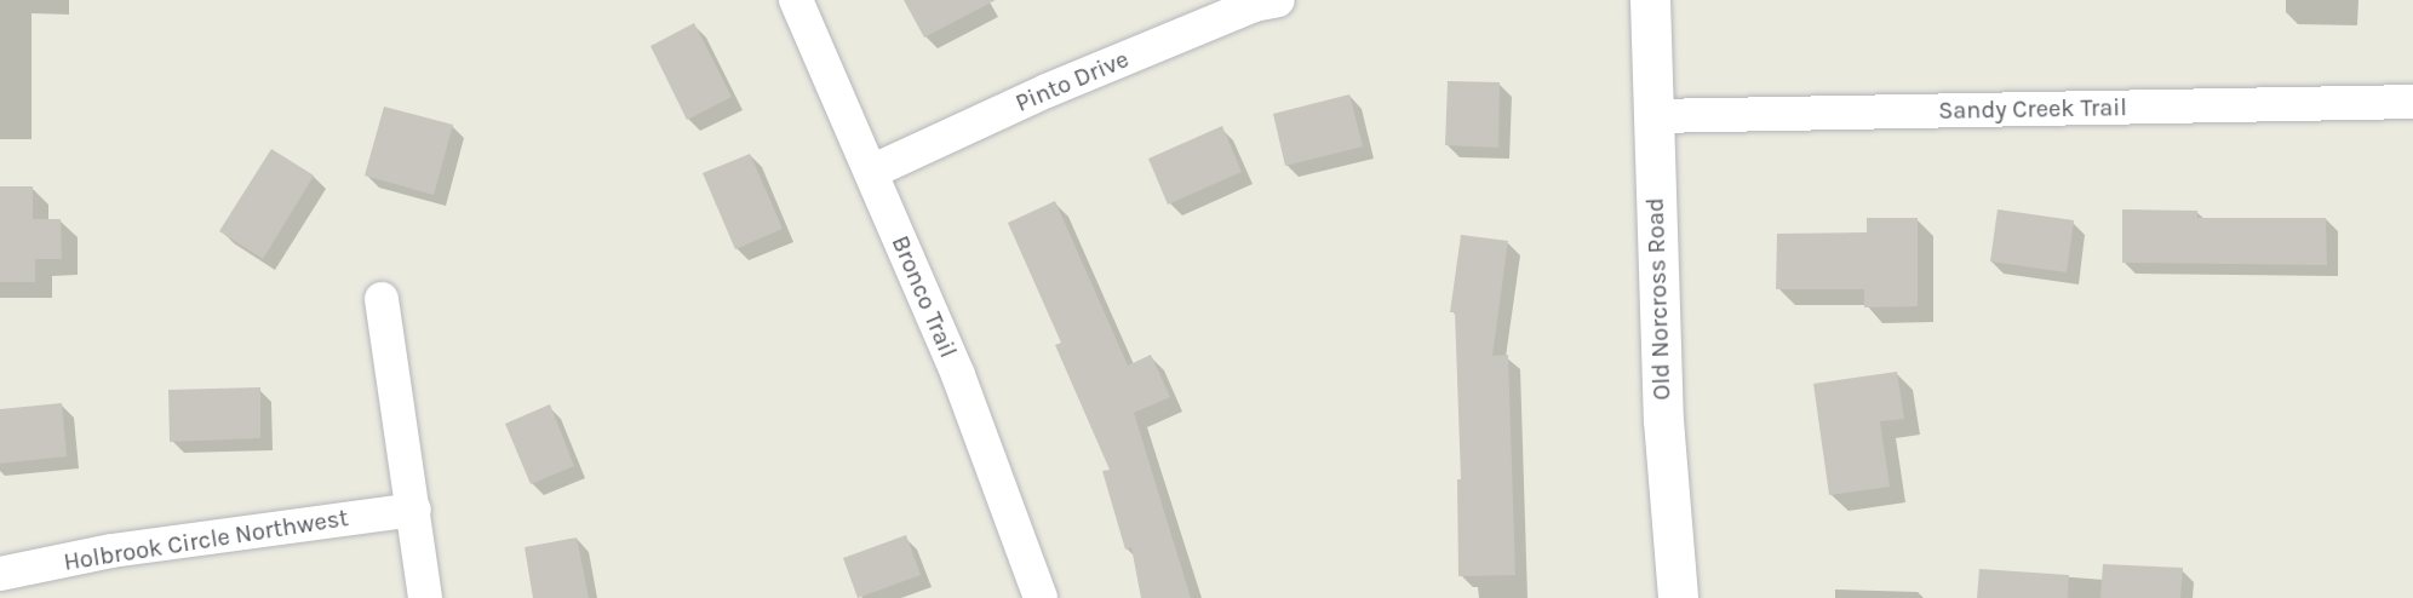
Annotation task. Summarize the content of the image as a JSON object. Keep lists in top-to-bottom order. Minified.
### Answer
{"streets":{"street":["Pinto Drive","Sandy Creek Trail","Bronco Trail","Old Norcross Road","Holbrook Circle Northwest"]},"crossings":[["Pinto Drive","Bronco Trail"],["Sandy Creek Trail","Old Norcross Road"]]}
